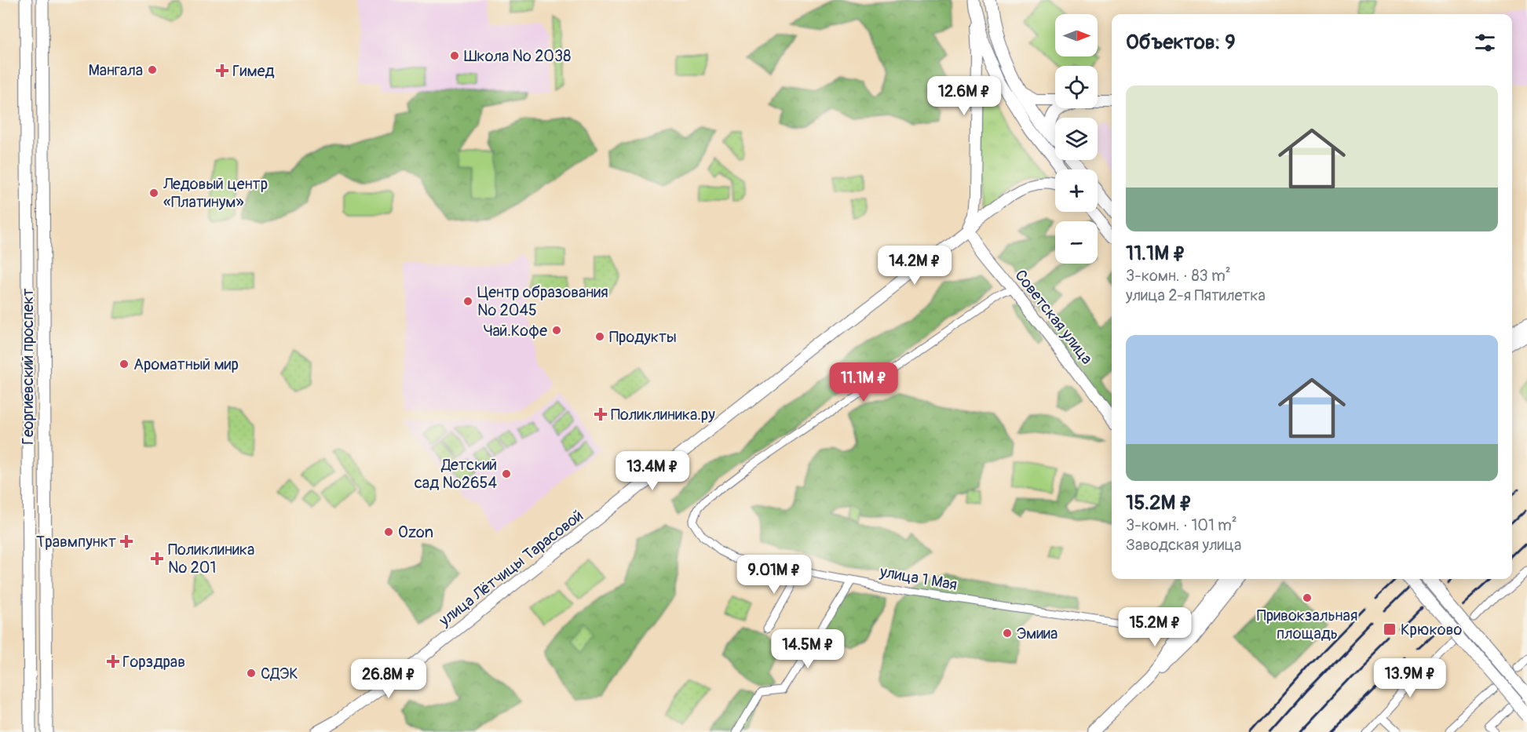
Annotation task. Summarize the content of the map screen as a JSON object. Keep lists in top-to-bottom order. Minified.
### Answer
{"streets":{"main road":["Советская улица","Георгиевский проспект","улица Лётчицы Тарасовой"],"street":["улица 1 Мая"]},"crossings":[["Советская улица","улица Лётчицы Тарасовой"],["Советская улица","улица 1 Мая"]],"places":{"other":["Школа № 2038","Мангала","Ледовый центр «Платинум»","Центр образования № 2045","Чай.Кофе","Продукты","Ароматный мир","Детский сад №2654","Ozon","Привокзальная площадь","Эмииа","СДЭК"],"health":["Гимед","Поликлиника.ру","Травмпункт","Поликлиника № 201","Горздрав"],"transit":["Крюково"]},"north":"right","page":{"map_buttons":["+","−"],"heading":"Объектов: 9","list":[{"name":"11.1M ₽","note":"3-комн. · 83 m² · улица 2-я Пятилетка"},{"name":"15.2M ₽","note":"3-комн. · 101 m² · Заводская улица"}],"price":["12.6M ₽","14.2M ₽","11.1M ₽","13.4M ₽","9.01M ₽","15.2M ₽","14.5M ₽","13.9M ₽","26.8M ₽"]}}
